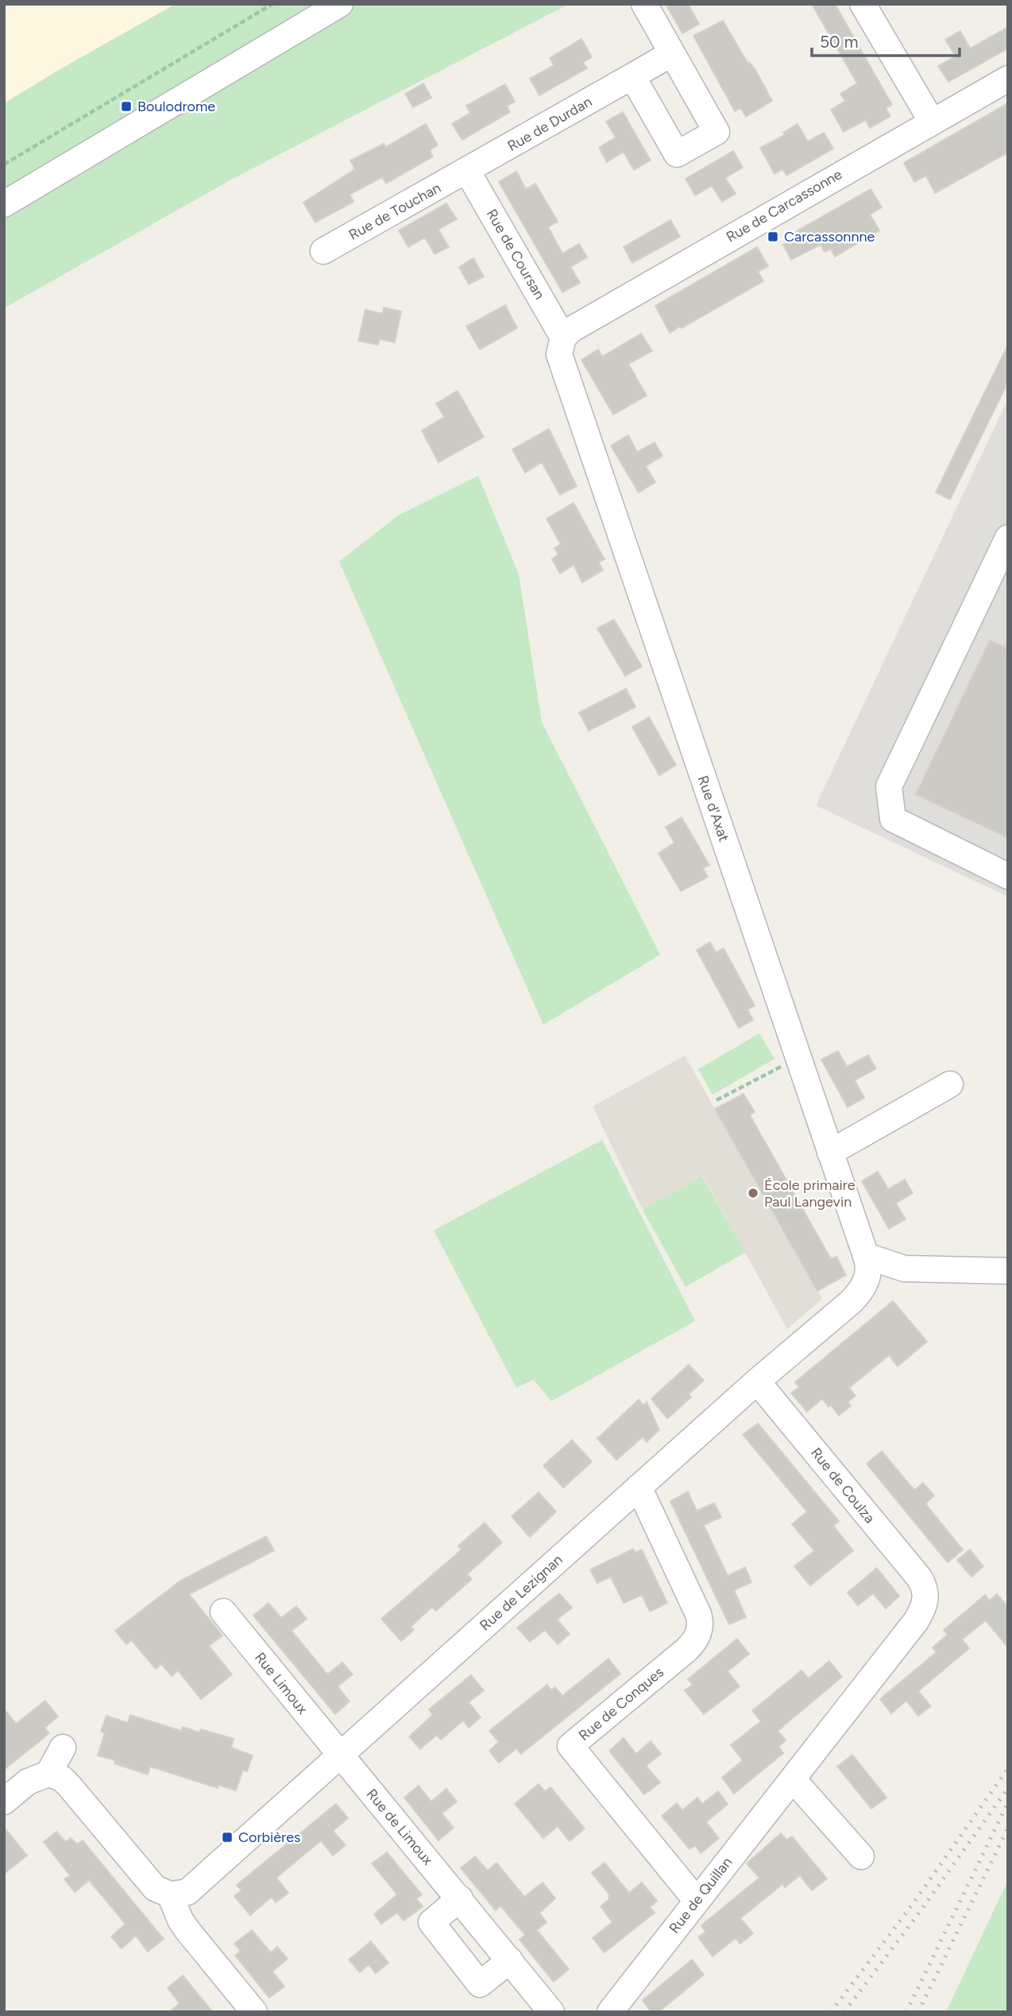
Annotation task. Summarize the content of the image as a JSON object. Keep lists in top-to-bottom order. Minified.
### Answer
{"streets":{"street":["Rue de Durdan","Rue de Carcassonne","Rue de Touchan","Rue de Coursan","Rue d'Axat","Rue de Coulza","Rue de Lezignan","Rue Limoux","Rue de Conques","Rue de Limoux","Rue de Quillan"]},"crossings":[["Rue de Durdan","Rue de Touchan"],["Rue de Durdan","Rue de Coursan"],["Rue de Carcassonne","Rue de Coursan"],["Rue de Carcassonne","Rue d'Axat"],["Rue de Touchan","Rue de Coursan"],["Rue de Coursan","Rue d'Axat"],["Rue d'Axat","Rue de Lezignan"],["Rue de Coulza","Rue de Lezignan"],["Rue de Coulza","Rue de Quillan"],["Rue de Lezignan","Rue Limoux"],["Rue de Lezignan","Rue de Conques"],["Rue de Lezignan","Rue de Limoux"],["Rue Limoux","Rue de Limoux"],["Rue de Conques","Rue de Quillan"]],"places":{"transit":["Boulodrome","Carcassonnne","Corbières"],"other":["École primaire Paul Langevin"]},"scale_bar":"50 m"}
